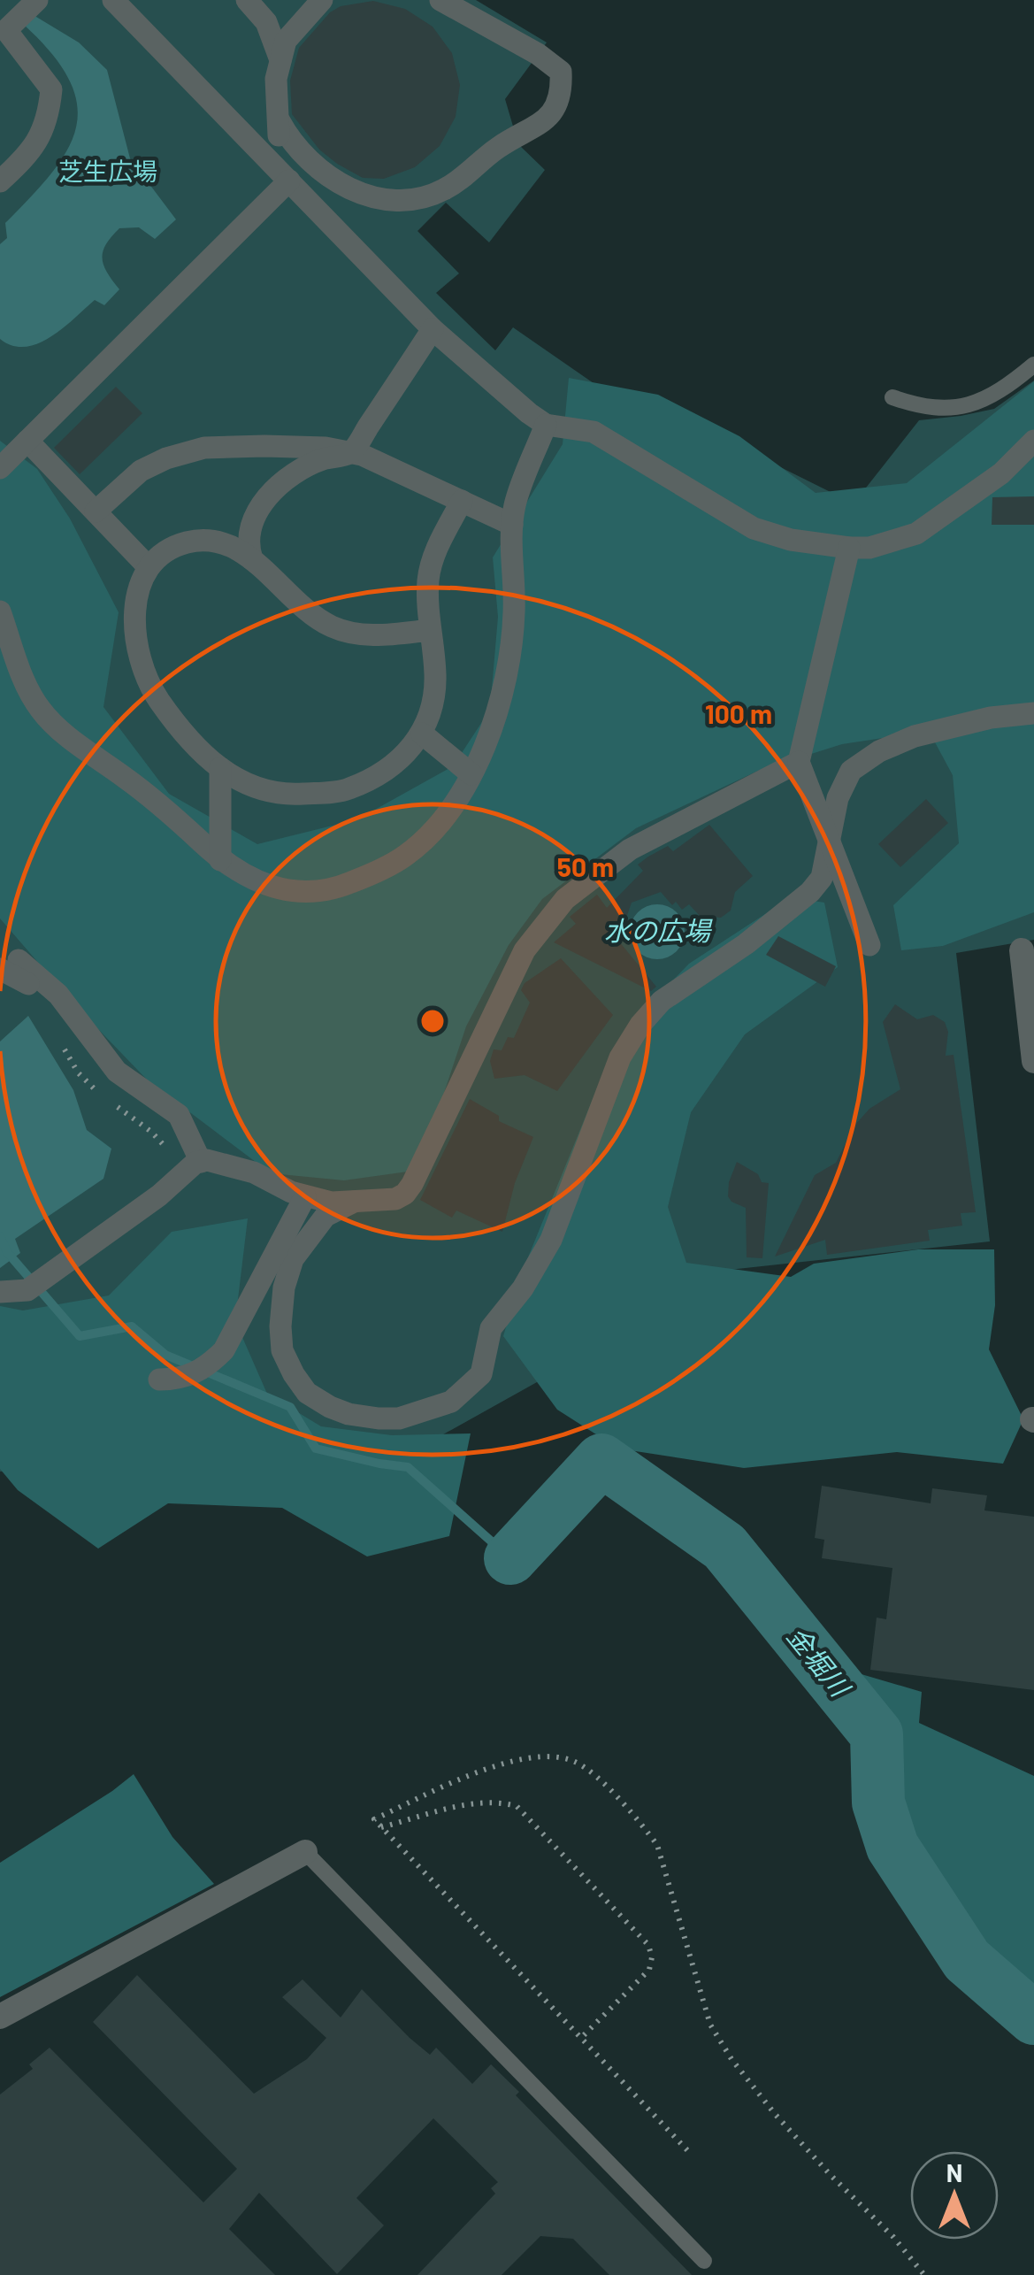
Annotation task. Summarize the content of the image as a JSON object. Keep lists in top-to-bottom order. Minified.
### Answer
{"water":["水の広場","金堀川"],"parks":["芝生広場"],"north":"top","rings":["100 m","50 m"]}
